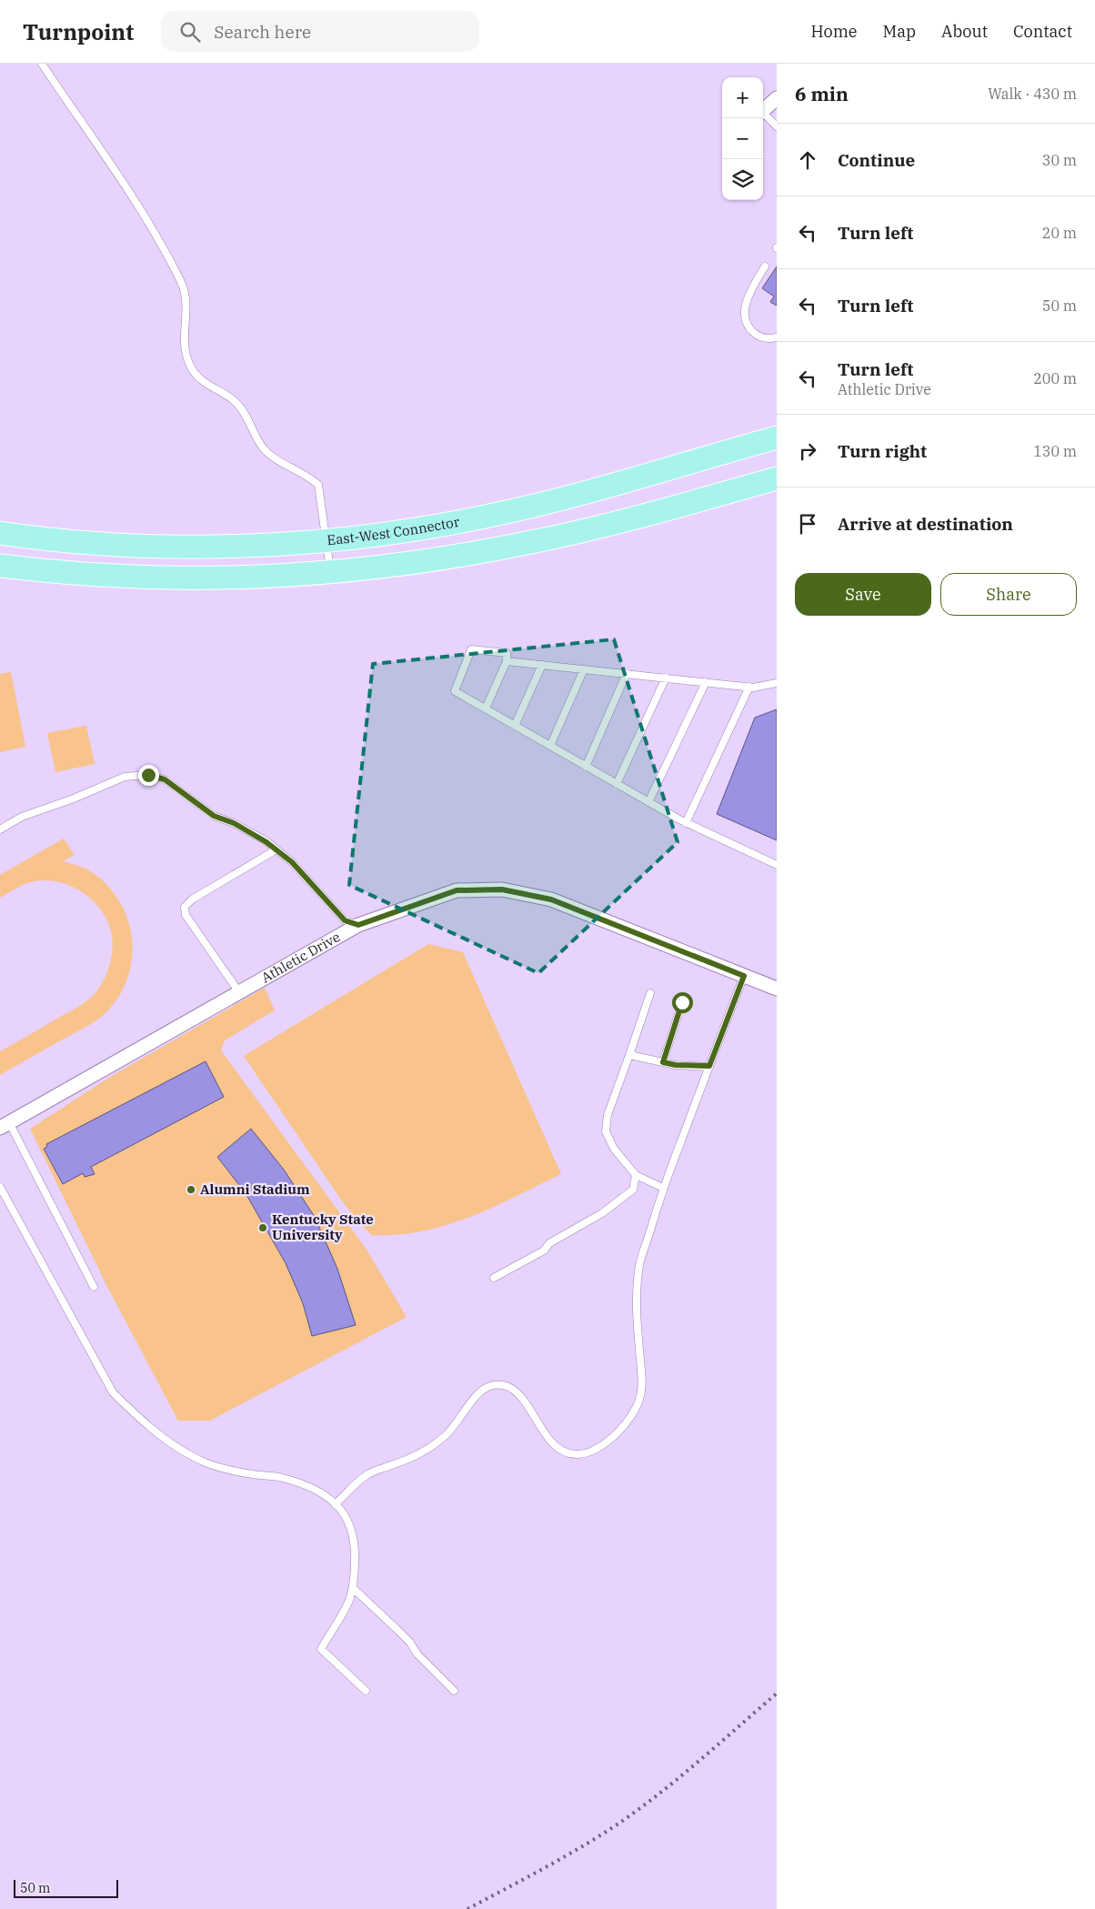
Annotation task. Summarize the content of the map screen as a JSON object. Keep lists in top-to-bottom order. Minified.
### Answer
{"streets":{"main road":["East-West Connector"],"street":["Athletic Drive"]},"places":["Alumni Stadium","Kentucky State University"],"scale_bar":"50 m","page":{"header":"Turnpoint","search":"Search here","nav":["Home","Map","About","Contact"],"heading":["6 min","Walk · 430 m"],"map_buttons":["+","−"],"list":[["Continue","30 m"],["Turn left","20 m"],["Turn left","50 m"],["Turn left","Athletic Drive","200 m"],["Turn right","130 m"],"Arrive at destination"],"buttons":["Save","Share"],"scale":"50 m"}}
